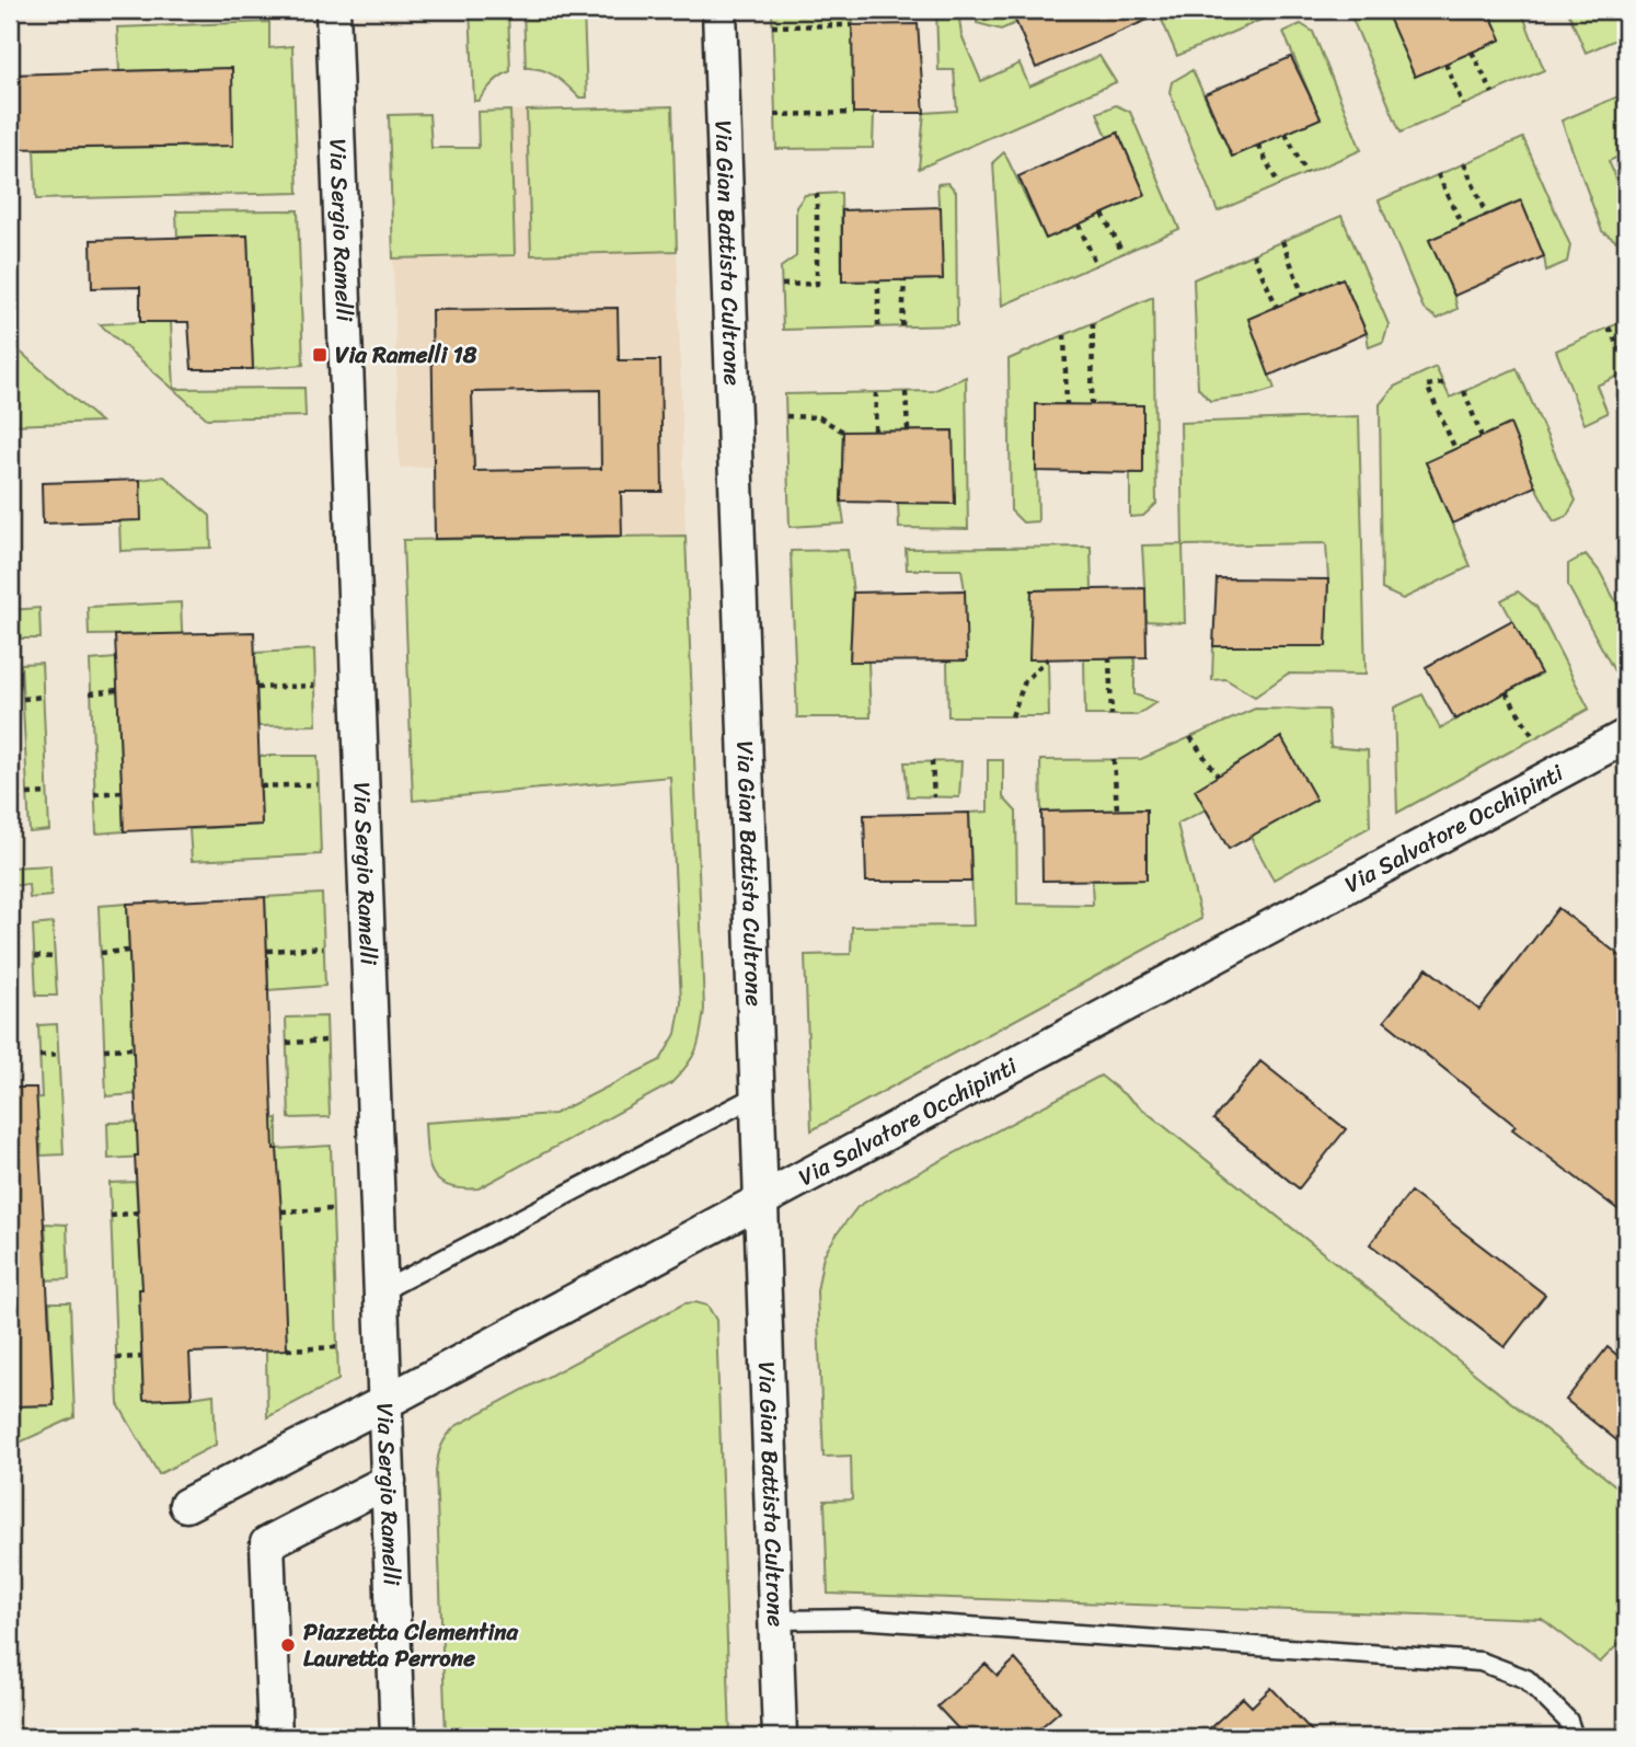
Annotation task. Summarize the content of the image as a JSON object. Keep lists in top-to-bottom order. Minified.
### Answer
{"streets":{"street":["Via Sergio Ramelli","Via Gian Battista Cultrone","Via Salvatore Occhipinti"]},"crossings":[["Via Sergio Ramelli","Via Salvatore Occhipinti"],["Via Gian Battista Cultrone","Via Salvatore Occhipinti"]],"places":{"transit":["Via Ramelli 18"],"other":["Piazzetta Clementina Lauretta Perrone"]}}
